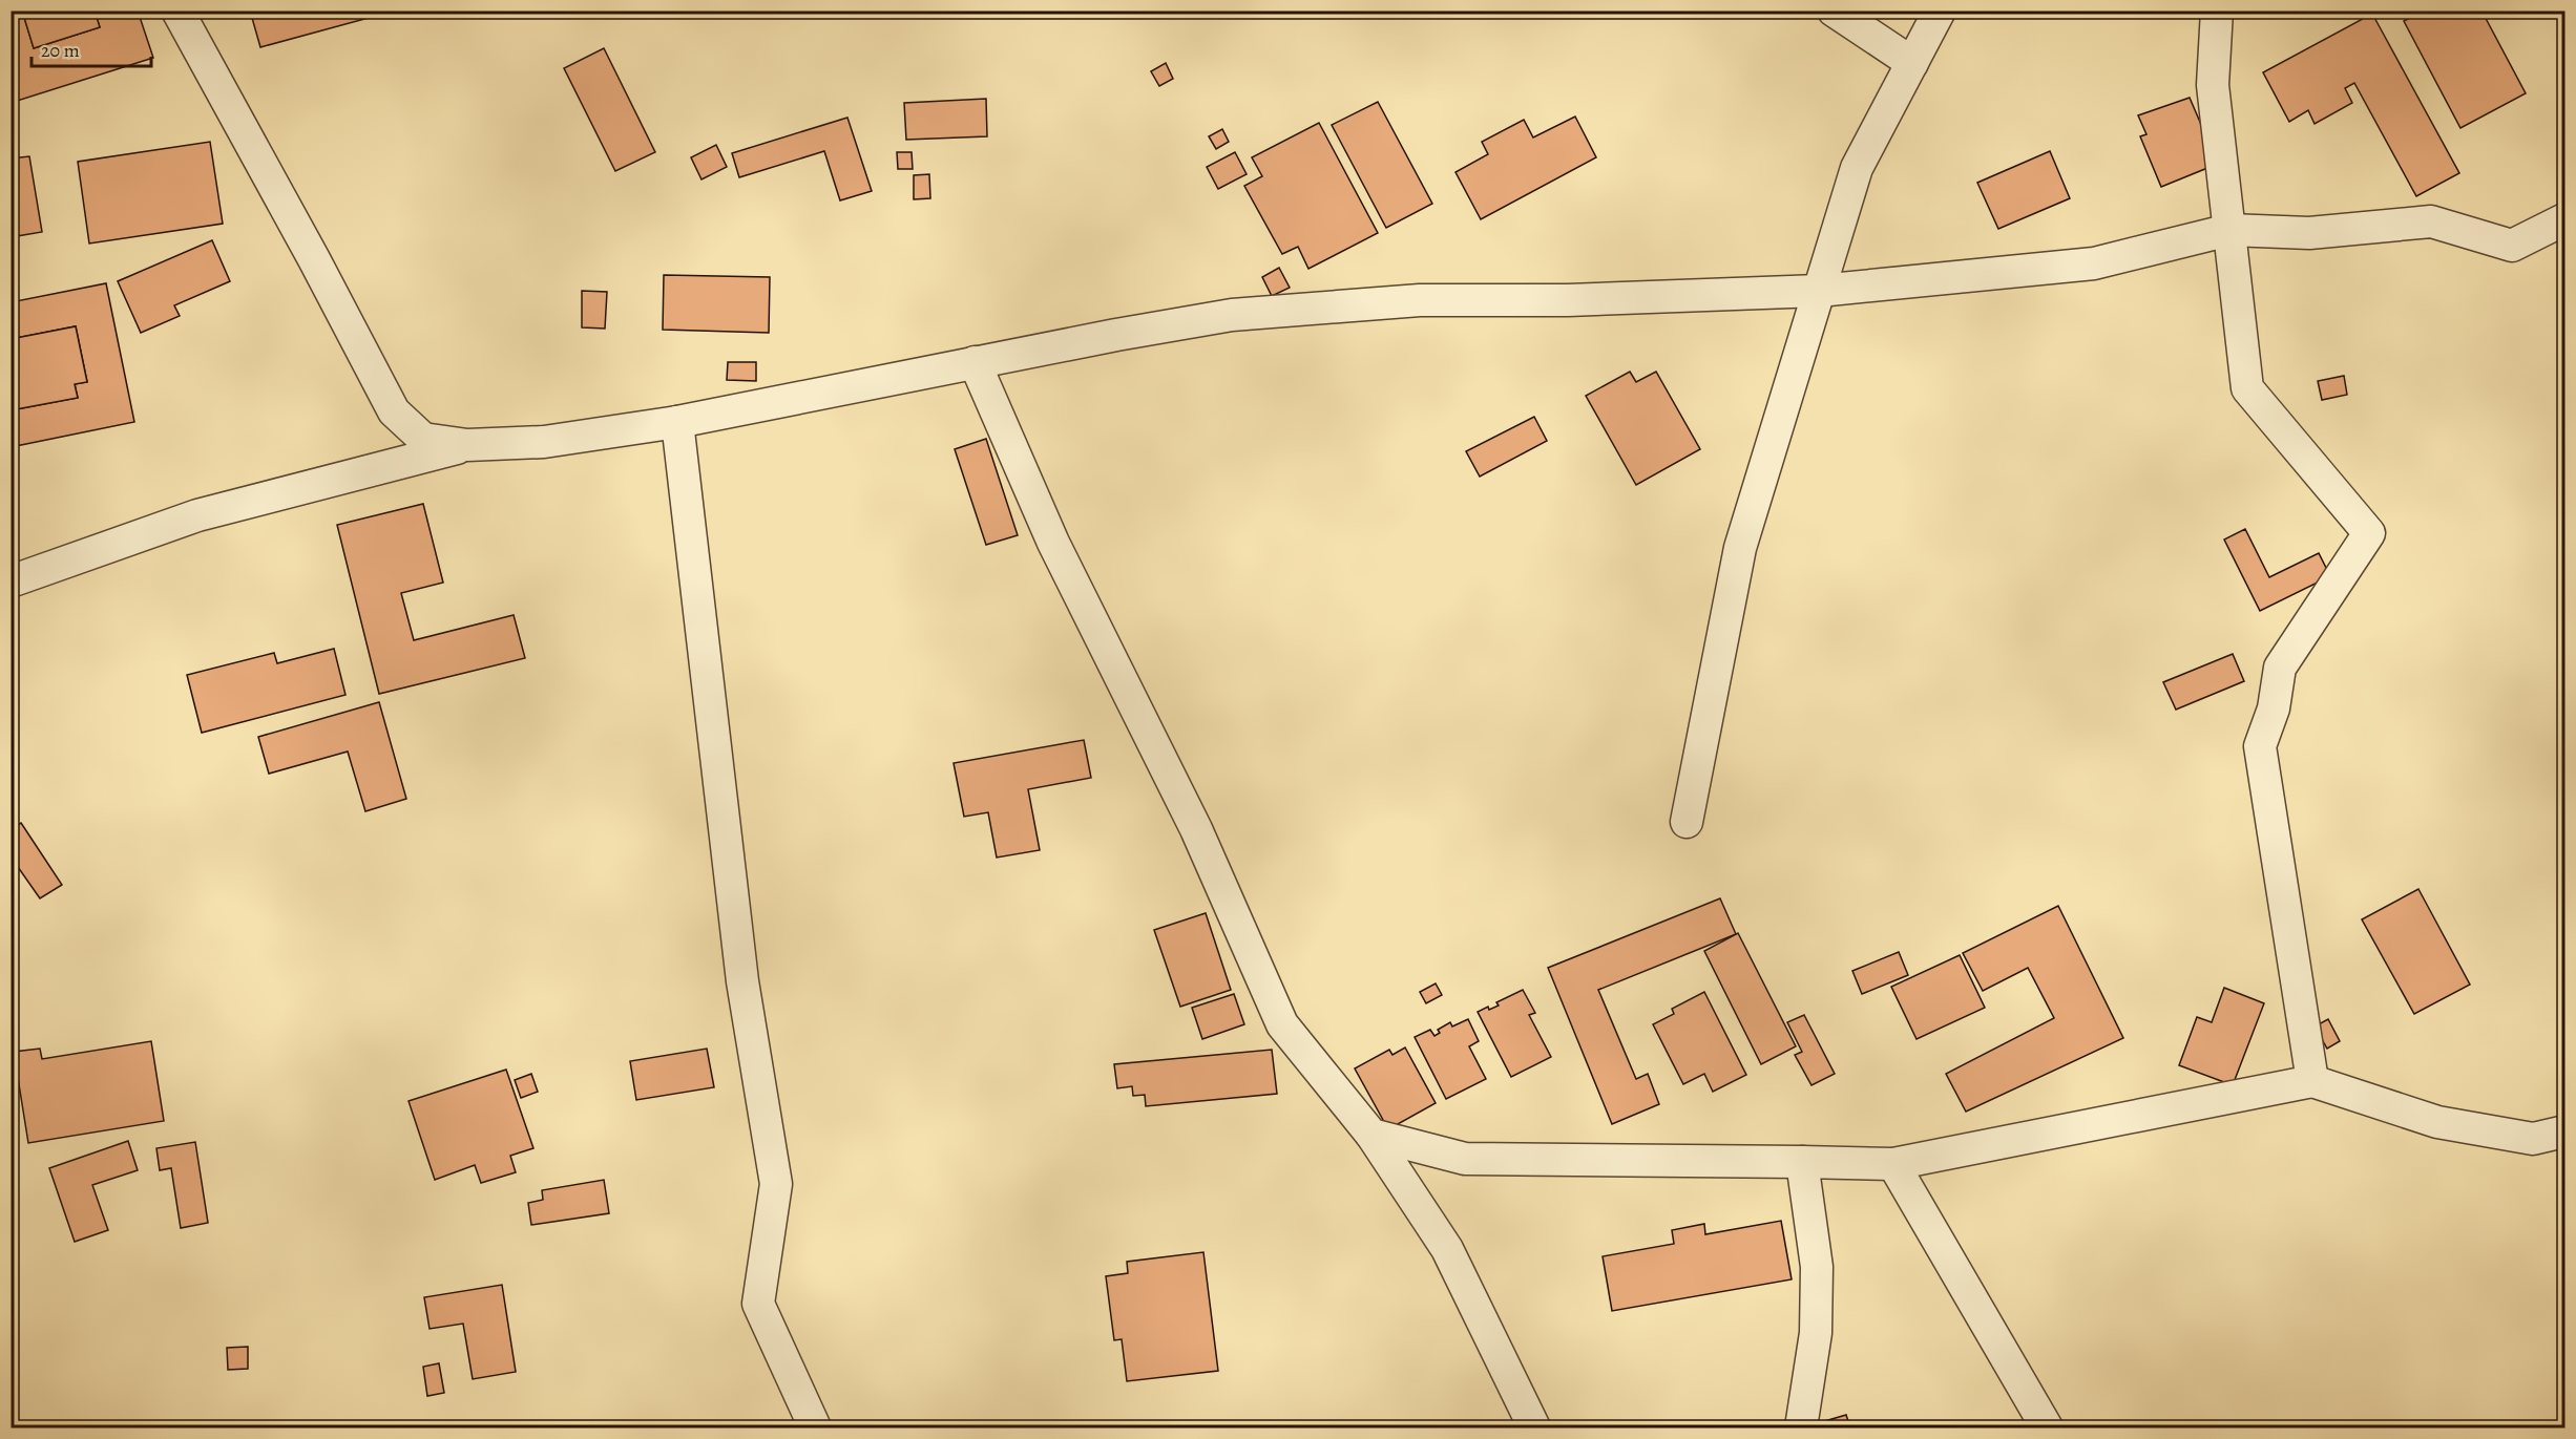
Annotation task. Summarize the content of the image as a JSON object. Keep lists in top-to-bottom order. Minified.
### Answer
{"scale_bar":"20 m"}
